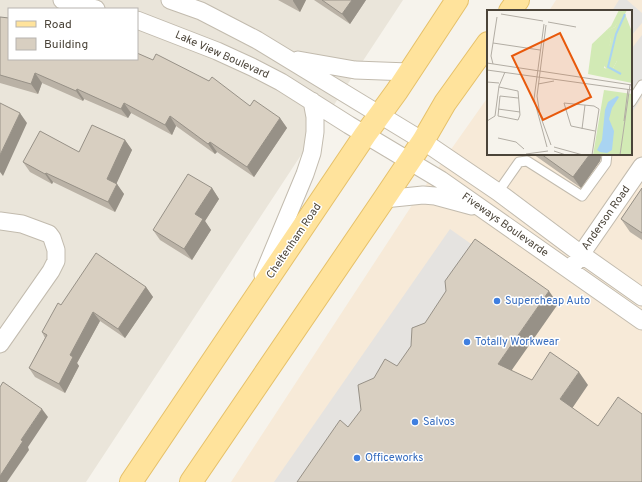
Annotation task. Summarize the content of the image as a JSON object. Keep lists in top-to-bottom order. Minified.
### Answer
{"streets":{"main road":["Cheltenham Road"],"street":["Lake View Boulevard","Anderson Road","Fiveways Boulevarde"]},"crossings":[["Lake View Boulevard","Fiveways Boulevarde"],["Lake View Boulevard","Cheltenham Road"],["Anderson Road","Fiveways Boulevarde"],["Fiveways Boulevarde","Cheltenham Road"]],"places":["Supercheap Auto","Totally Workwear","Salvos","Officeworks"],"legend":["Road","Building"]}
